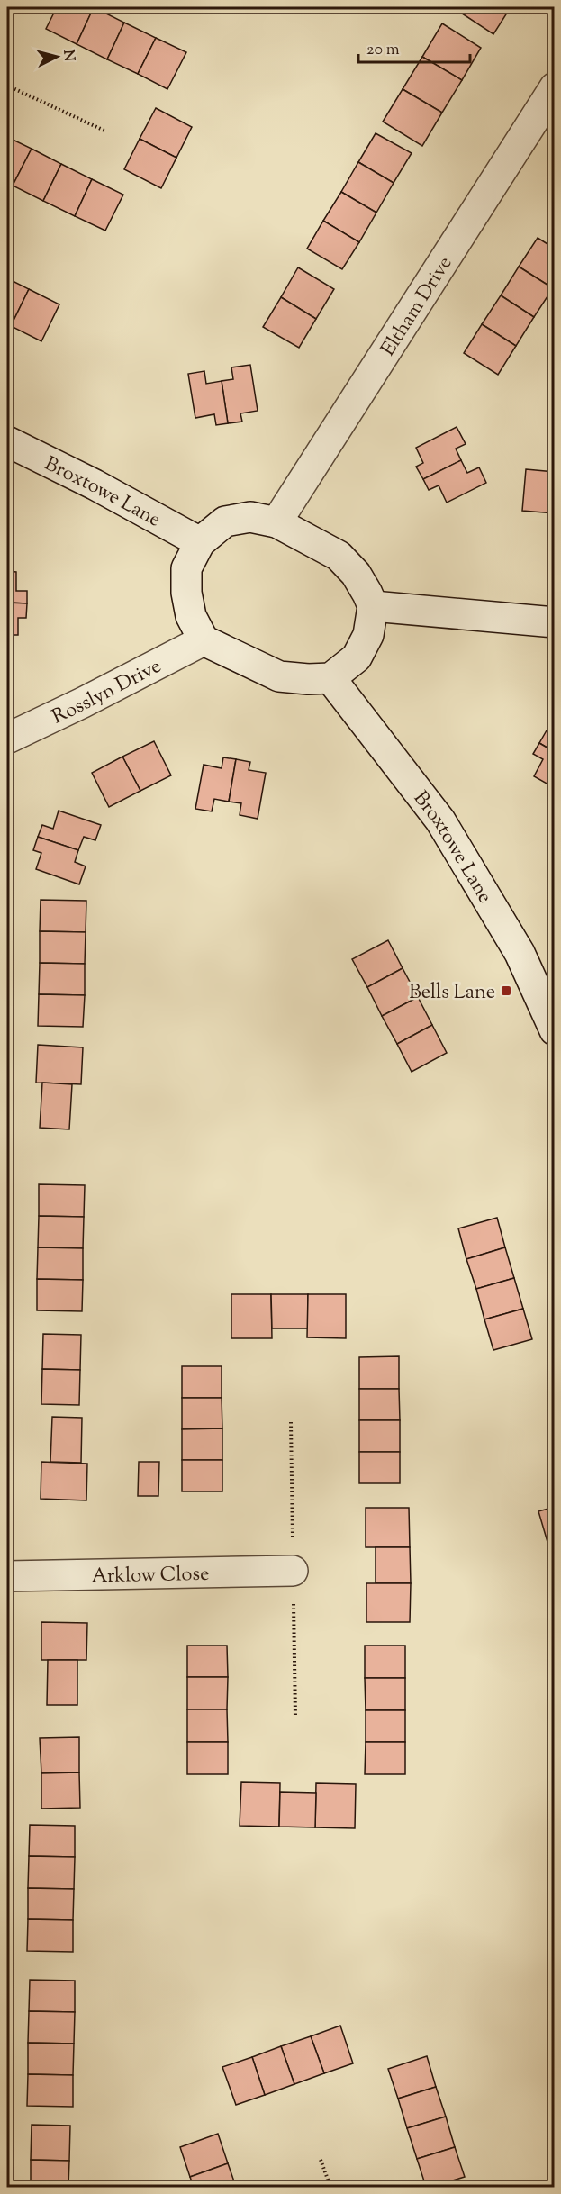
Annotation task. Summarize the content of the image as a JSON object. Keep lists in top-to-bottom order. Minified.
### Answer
{"streets":{"main road":["Eltham Drive","Broxtowe Lane","Rosslyn Drive","Arklow Close"]},"crossings":[["Eltham Drive","Broxtowe Lane"],["Eltham Drive","Rosslyn Drive"],["Broxtowe Lane","Rosslyn Drive"]],"places":{"transit":["Bells Lane"]},"scale_bar":"20 m","north":"right"}
